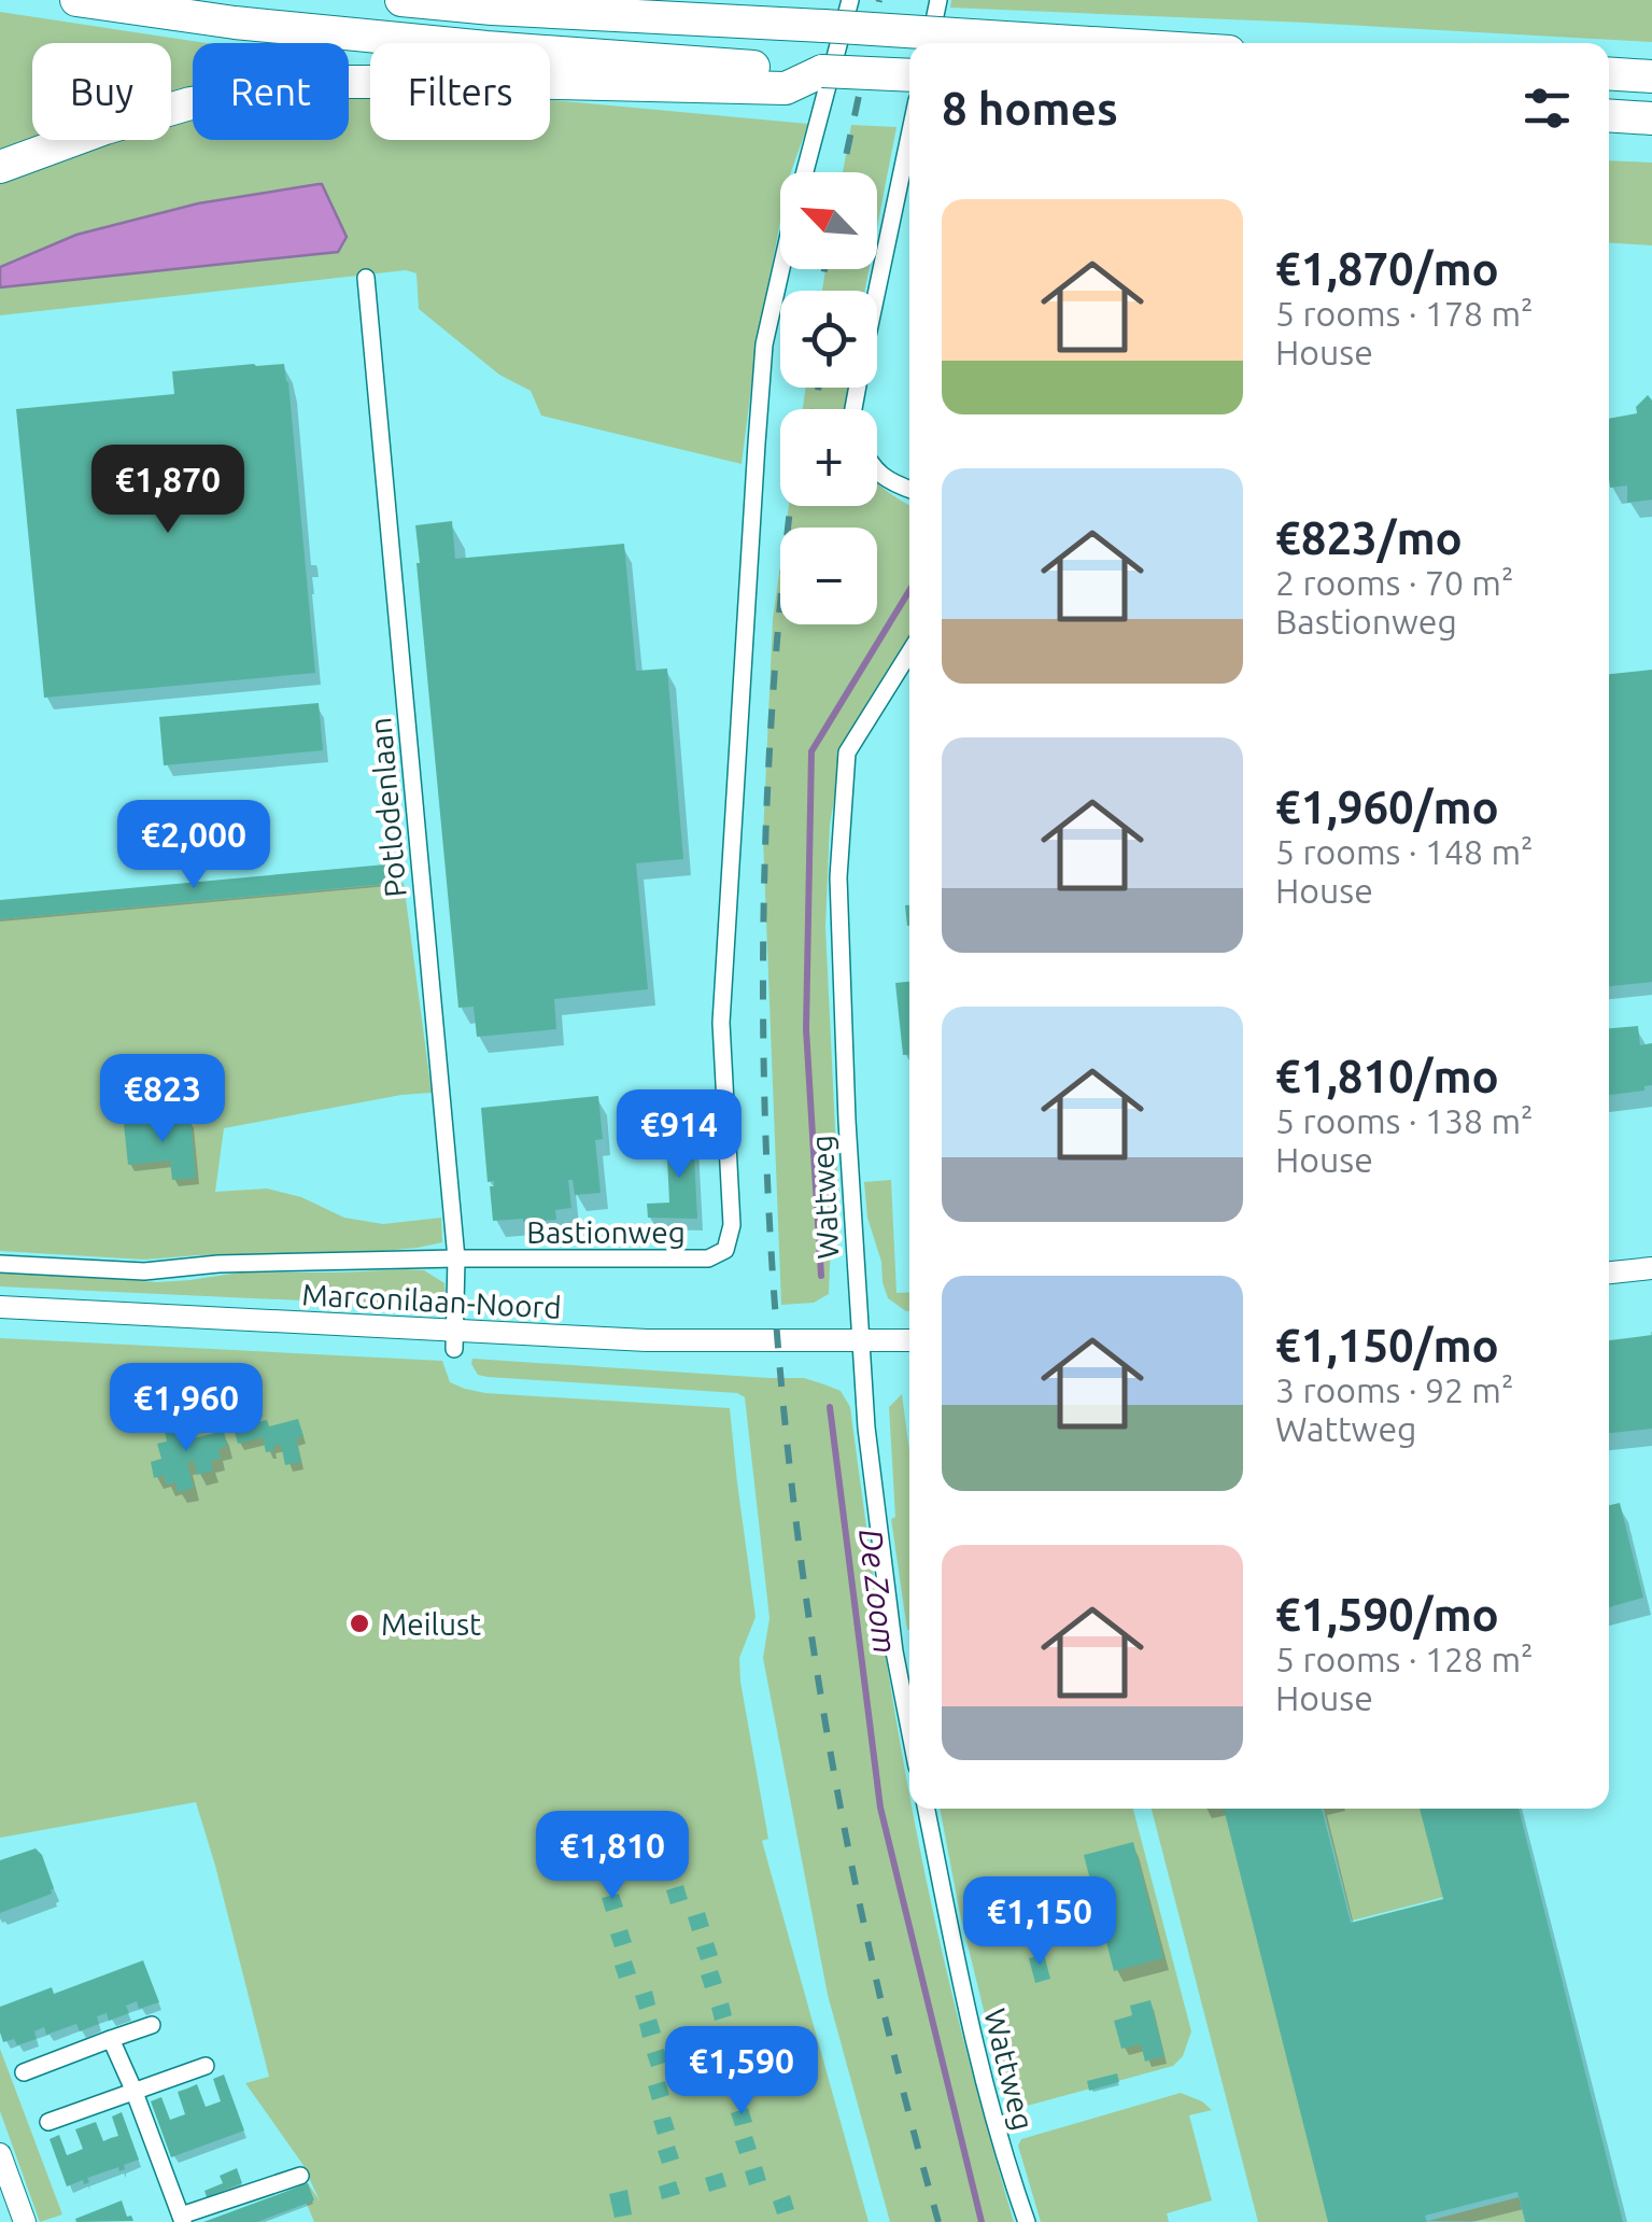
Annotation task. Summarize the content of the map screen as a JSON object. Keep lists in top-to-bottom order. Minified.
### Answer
{"streets":{"street":["Potlodenlaan","Wattweg","Bastionweg","Marconilaan-Noord"]},"crossings":[["Potlodenlaan","Bastionweg"],["Potlodenlaan","Marconilaan-Noord"],["Wattweg","Marconilaan-Noord"]],"water":["De Zoom"],"places":["Meilust"],"north":"top left","page":{"chip":["Buy","Rent","Filters"],"heading":"8 homes","map_buttons":["+","−"],"list":[{"name":"€1,870/mo","note":"5 rooms · 178 m² · House"},{"name":"€823/mo","note":"2 rooms · 70 m² · Bastionweg"},{"name":"€1,960/mo","note":"5 rooms · 148 m² · House"},{"name":"€1,810/mo","note":"5 rooms · 138 m² · House"},{"name":"€1,150/mo","note":"3 rooms · 92 m² · Wattweg"},{"name":"€1,590/mo","note":"5 rooms · 128 m² · House"}],"price":["€1,870","€2,000","€823","€914","€1,960","€1,810","€1,150","€1,590"]}}
